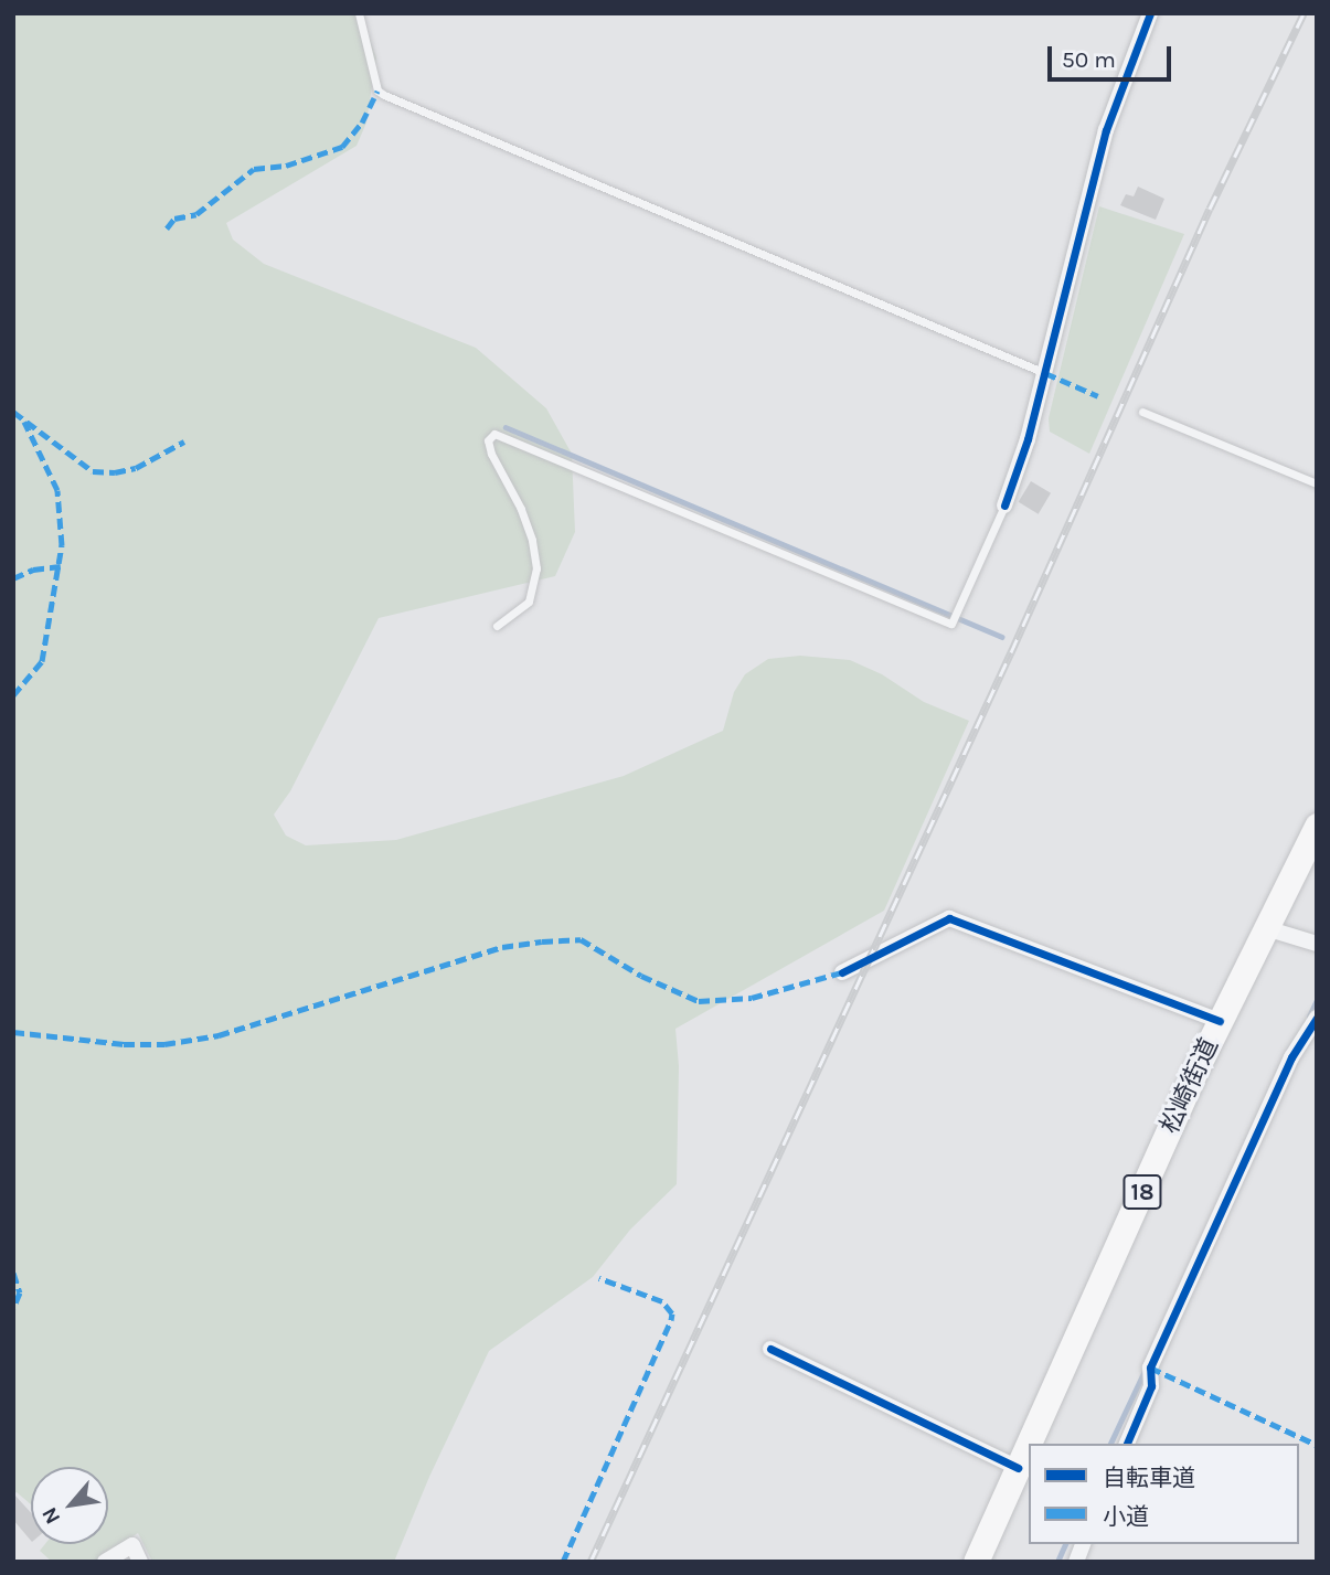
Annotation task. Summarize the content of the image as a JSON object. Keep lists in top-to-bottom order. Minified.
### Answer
{"streets":{"main road":["松崎街道","18"]},"legend":["自転車道","小道"],"scale_bar":"50 m","north":"bottom left"}
